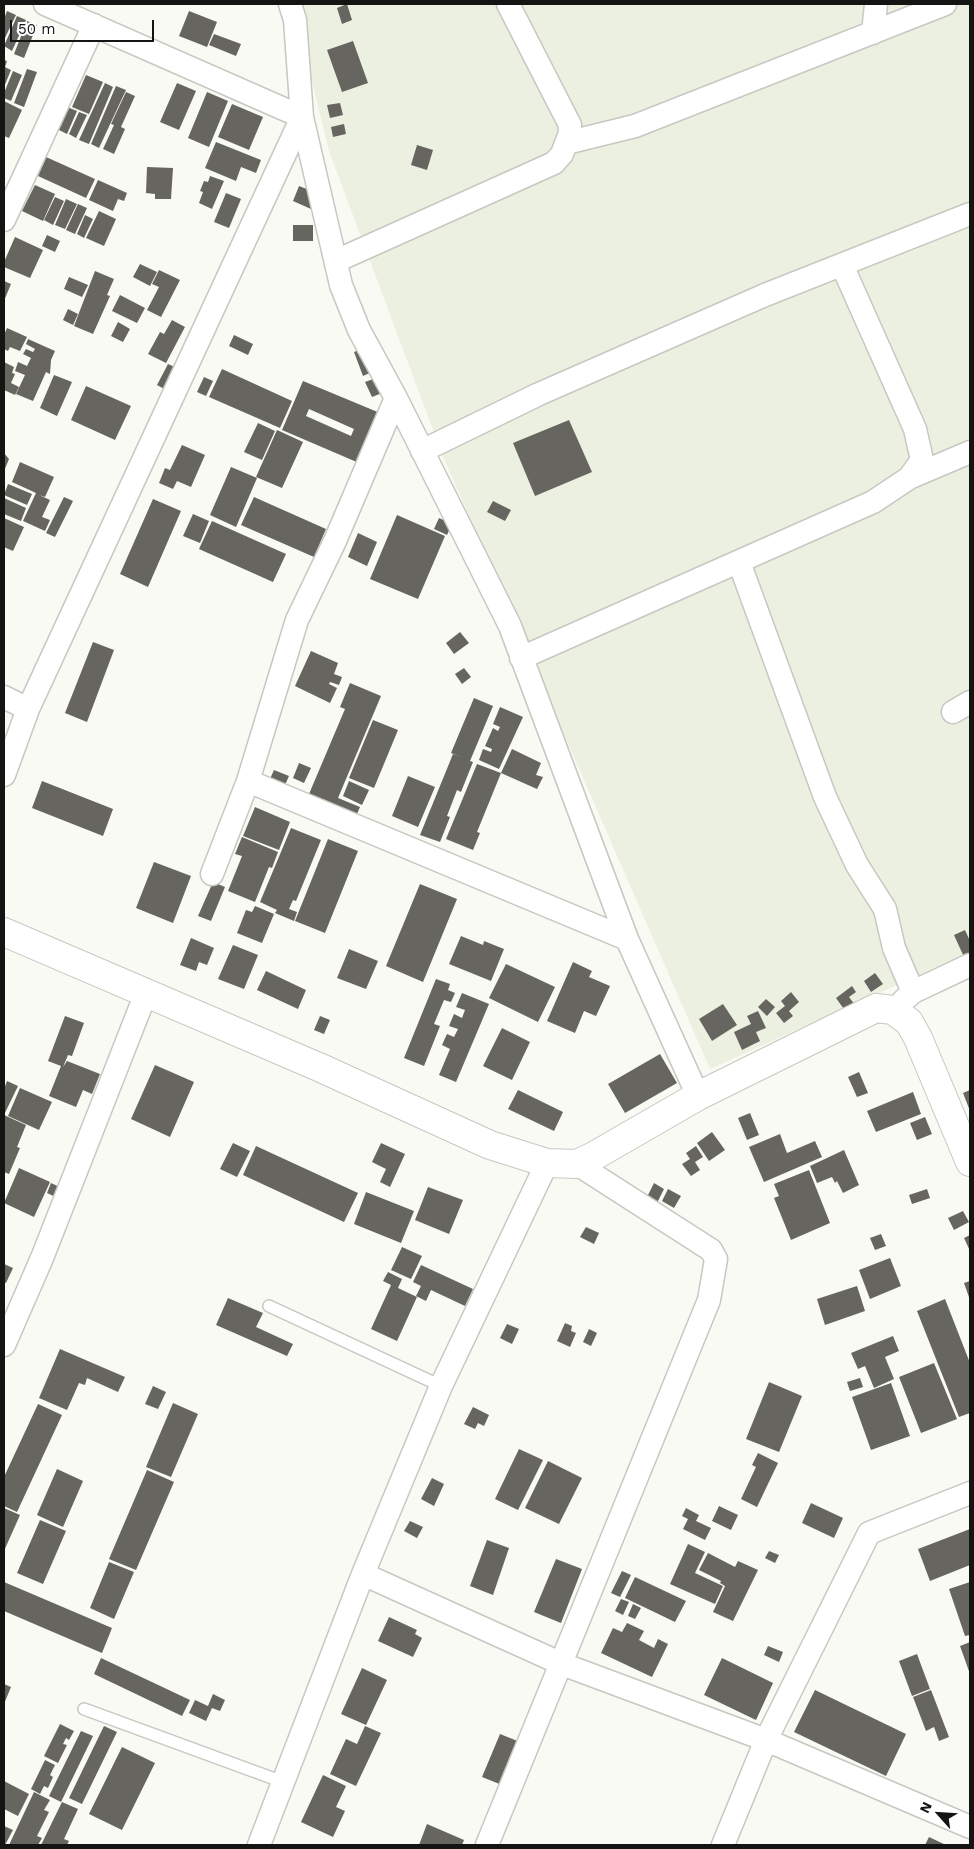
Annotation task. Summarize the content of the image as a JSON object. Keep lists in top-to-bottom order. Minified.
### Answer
{"scale_bar":"50 m","north":"top left"}
